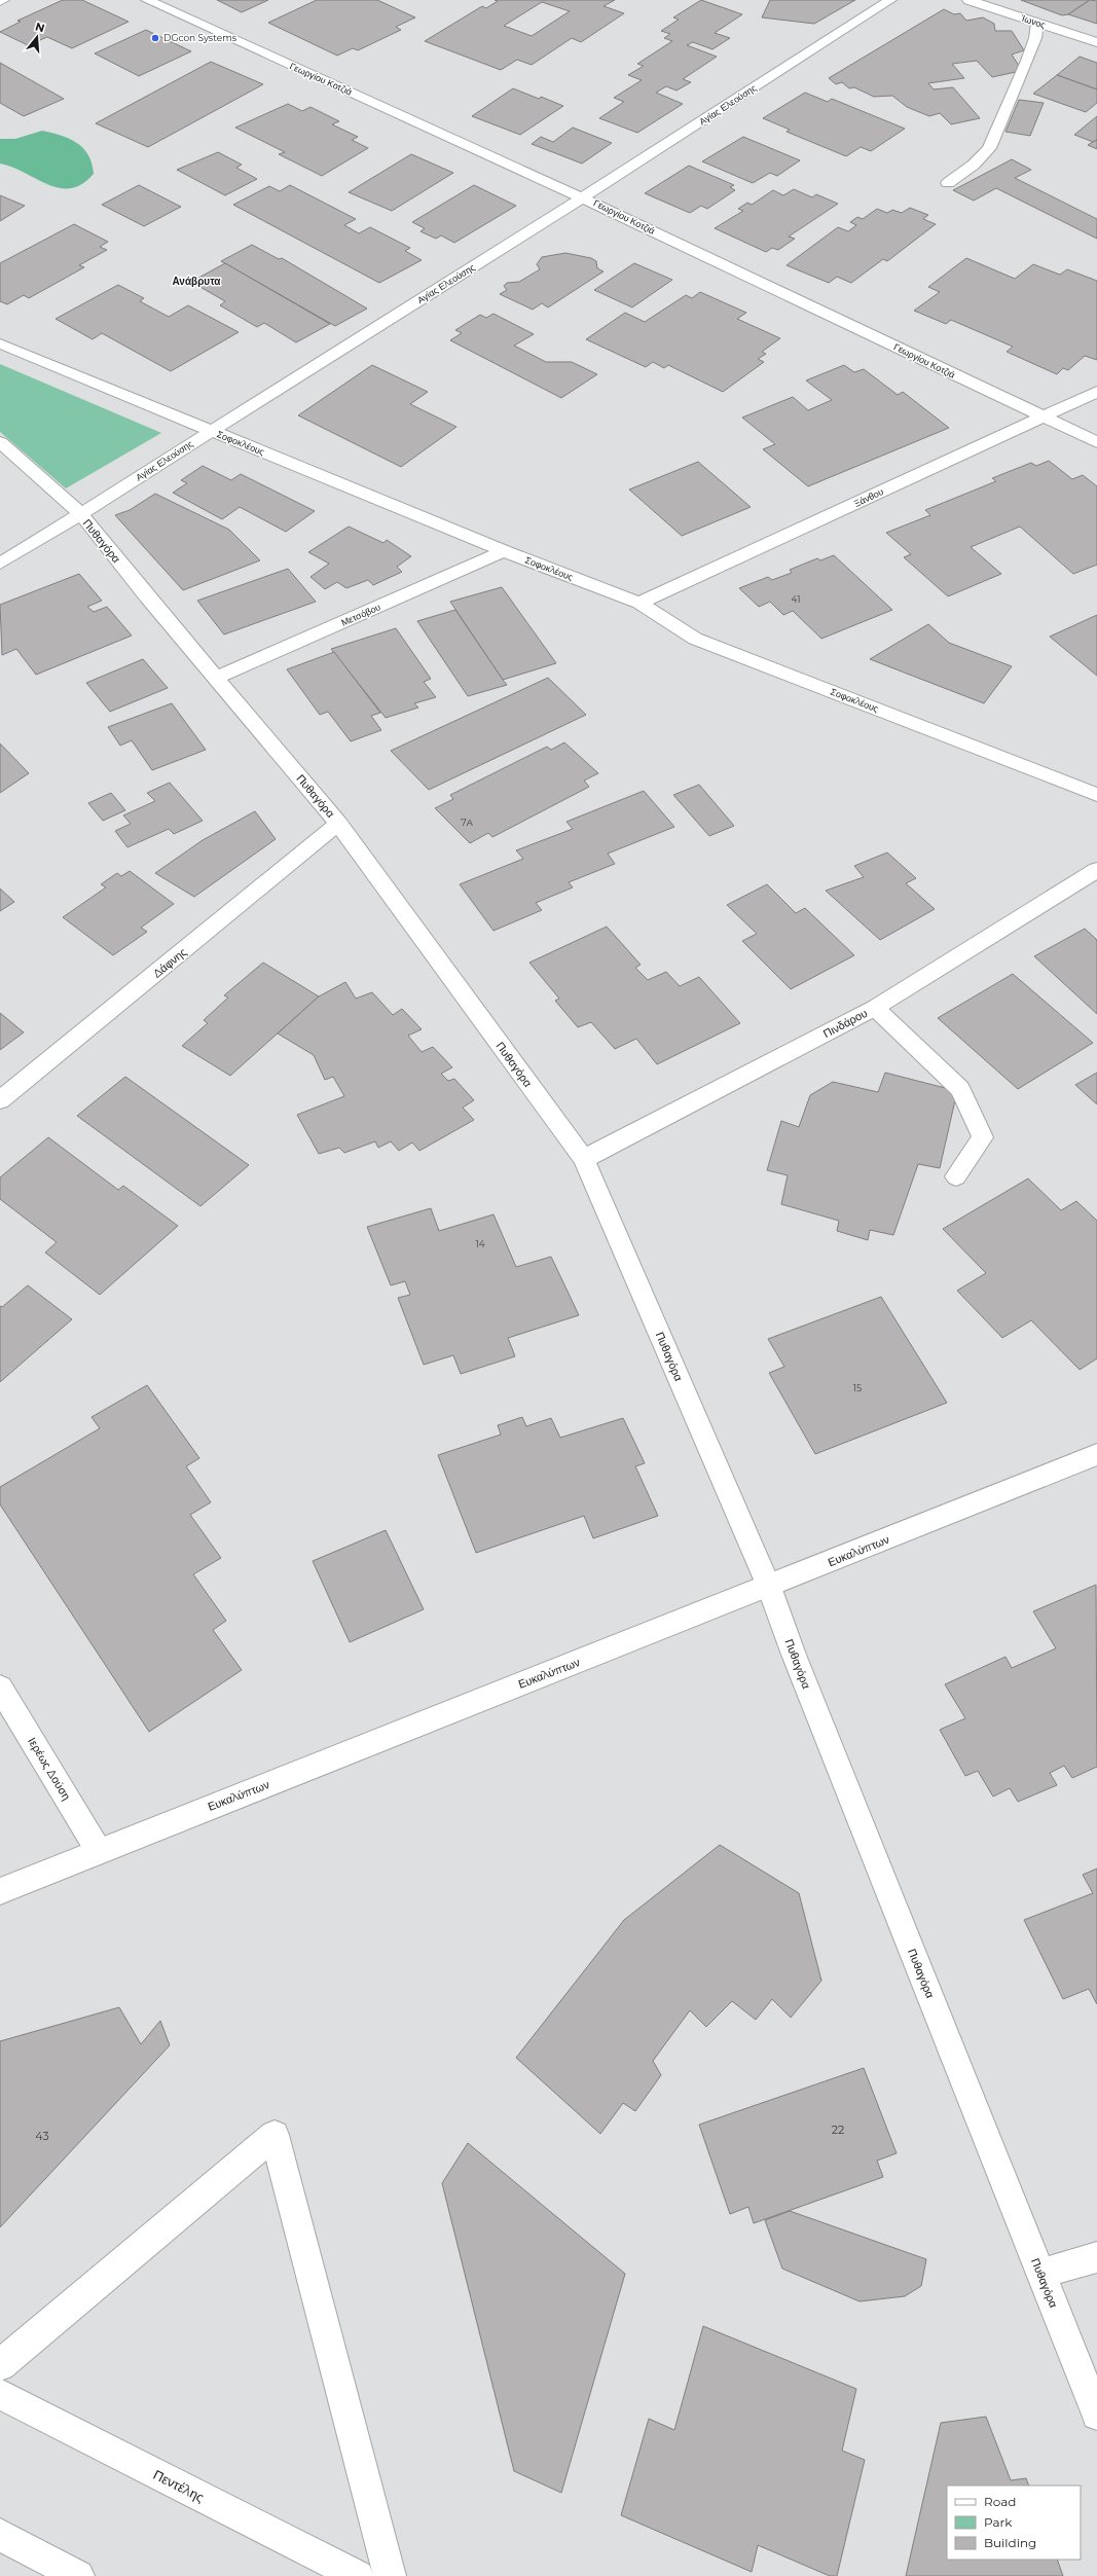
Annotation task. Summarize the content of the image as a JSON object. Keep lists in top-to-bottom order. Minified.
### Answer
{"streets":{"street":["Ίωνος","Γεωργίου Κοτζιά","Αγίας Ελεούσης","Σοφοκλέους","Ξάνθου","Πυθαγόρα","Μετσόβου","Δάφνης","Πινδάρου","Ευκαλύπτων","Ιερέως Δούση","Πεντέλης"]},"crossings":[["Γεωργίου Κοτζιά","Αγίας Ελεούσης"],["Γεωργίου Κοτζιά","Ξάνθου"],["Αγίας Ελεούσης","Σοφοκλέους"],["Αγίας Ελεούσης","Πυθαγόρα"],["Σοφοκλέους","Ξάνθου"],["Σοφοκλέους","Μετσόβου"],["Πυθαγόρα","Μετσόβου"],["Πυθαγόρα","Δάφνης"],["Πυθαγόρα","Πινδάρου"],["Πυθαγόρα","Ευκαλύπτων"],["Ευκαλύπτων","Ιερέως Δούση"]],"districts":["Ανάβρυτα"],"places":["DGcon Systems"],"house_numbers":["41","7Α","14","15","22","43"],"legend":["Road","Park","Building"],"north":"top"}
